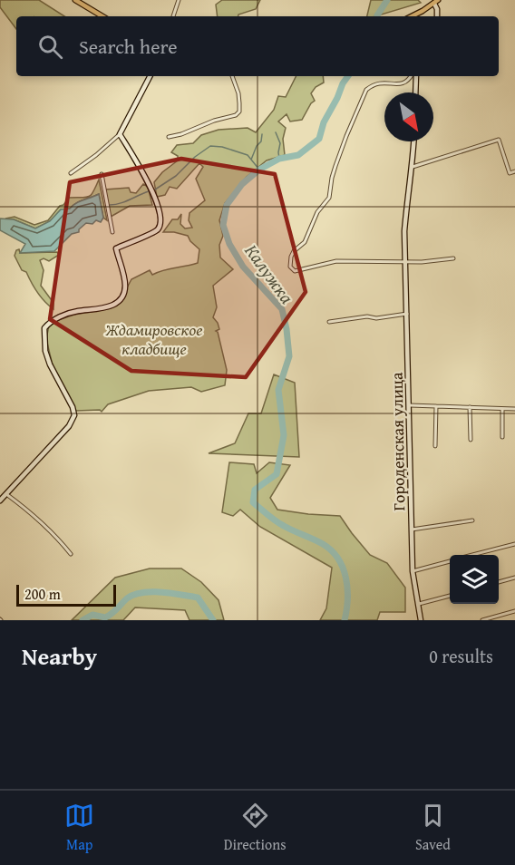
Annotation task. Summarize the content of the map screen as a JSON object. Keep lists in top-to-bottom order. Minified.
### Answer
{"streets":{"street":["Городенская улица"]},"water":["Калужка"],"parks":["Ждамировское кладбище"],"scale_bar":"200 m","north":"bottom right","page":{"search":"Search here","scale":"200 m","heading":["Nearby","0 results"],"nav":["Map","Directions","Saved"]}}
